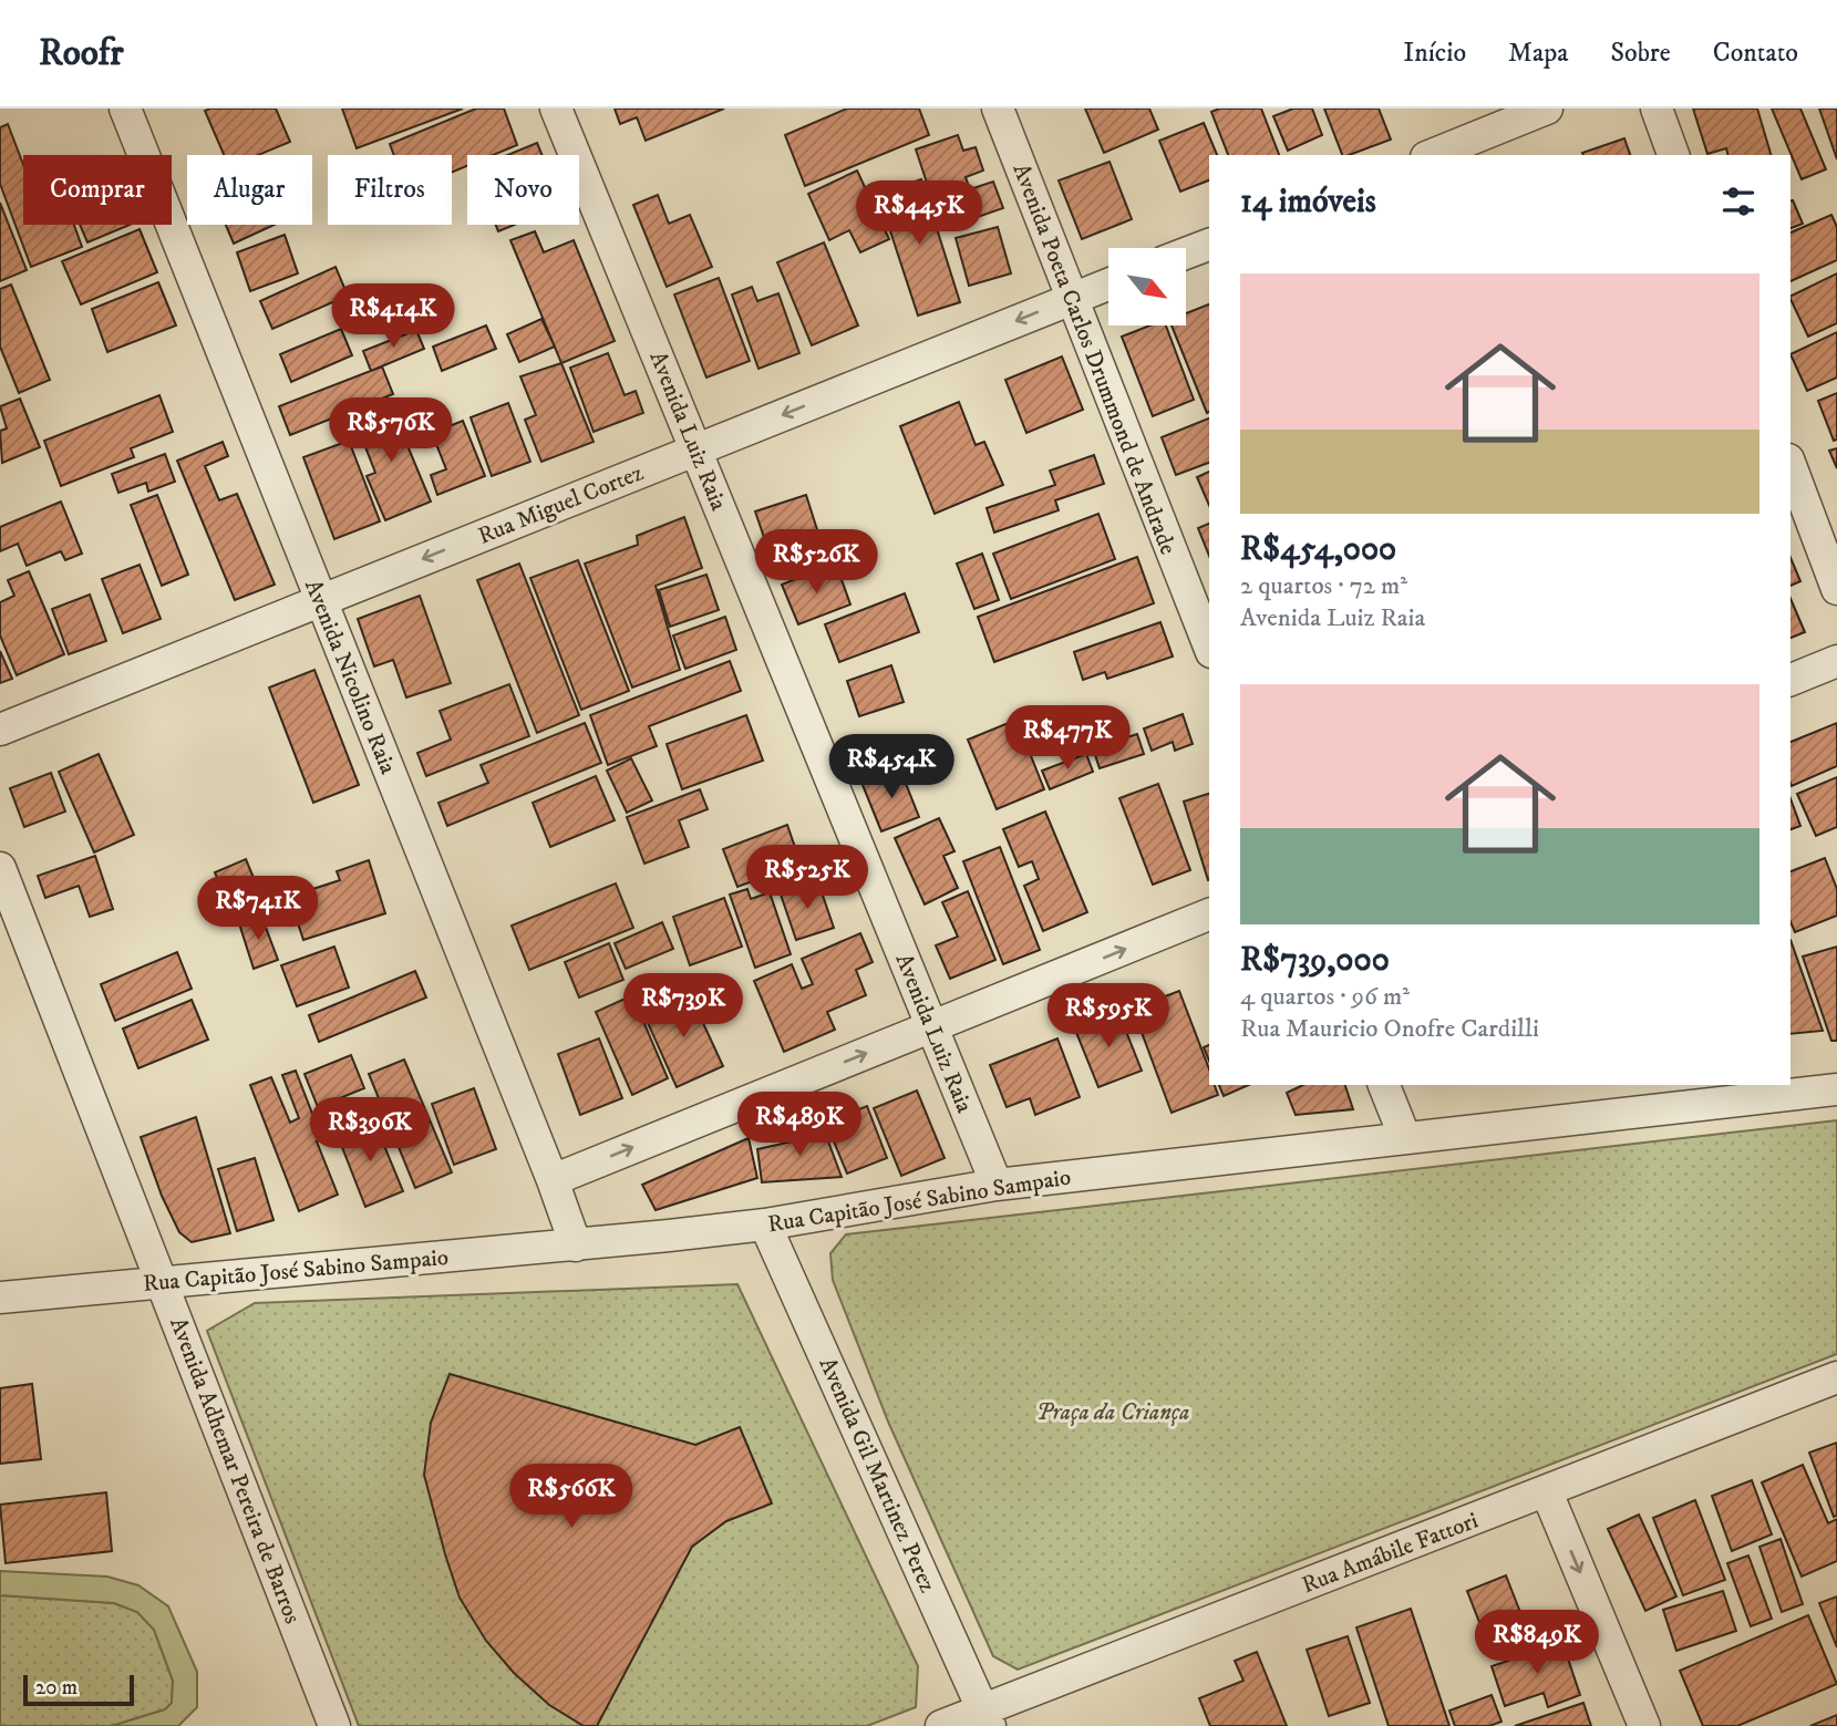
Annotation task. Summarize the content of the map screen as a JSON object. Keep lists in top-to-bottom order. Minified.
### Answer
{"streets":{"street":["Avenida Poeta Carlos Drummond de Andrade","Avenida Luiz Raia","Rua Miguel Cortez","Avenida Nicolino Raia","Rua Capitão José Sabino Sampaio","Avenida Adhemar Pereira de Barros","Avenida Gil Martinez Perez","Rua Amábile Fattori"]},"crossings":[["Avenida Poeta Carlos Drummond de Andrade","Rua Miguel Cortez"],["Avenida Luiz Raia","Rua Miguel Cortez"],["Avenida Luiz Raia","Rua Capitão José Sabino Sampaio"],["Rua Miguel Cortez","Avenida Nicolino Raia"],["Avenida Nicolino Raia","Rua Capitão José Sabino Sampaio"],["Rua Capitão José Sabino Sampaio","Avenida Adhemar Pereira de Barros"],["Rua Capitão José Sabino Sampaio","Avenida Gil Martinez Perez"],["Avenida Gil Martinez Perez","Rua Amábile Fattori"]],"one_way":["Rua Miguel Cortez"],"parks":["Praça da Criança"],"scale_bar":"20 m","north":"bottom right","page":{"header":"Roofr","nav":["Início","Mapa","Sobre","Contato"],"chip":["Comprar","Alugar","Filtros","Novo"],"heading":"14 imóveis","price":["R$445K","R$414K","R$576K","R$526K","R$477K","R$454K","R$525K","R$741K","R$739K","R$595K","R$489K","R$396K","R$566K","R$849K"],"list":[{"name":"R$454,000","note":"2 quartos · 72 m² · Avenida Luiz Raia"},{"name":"R$739,000","note":"4 quartos · 96 m² · Rua Mauricio Onofre Cardilli"}],"scale":"20 m"}}
